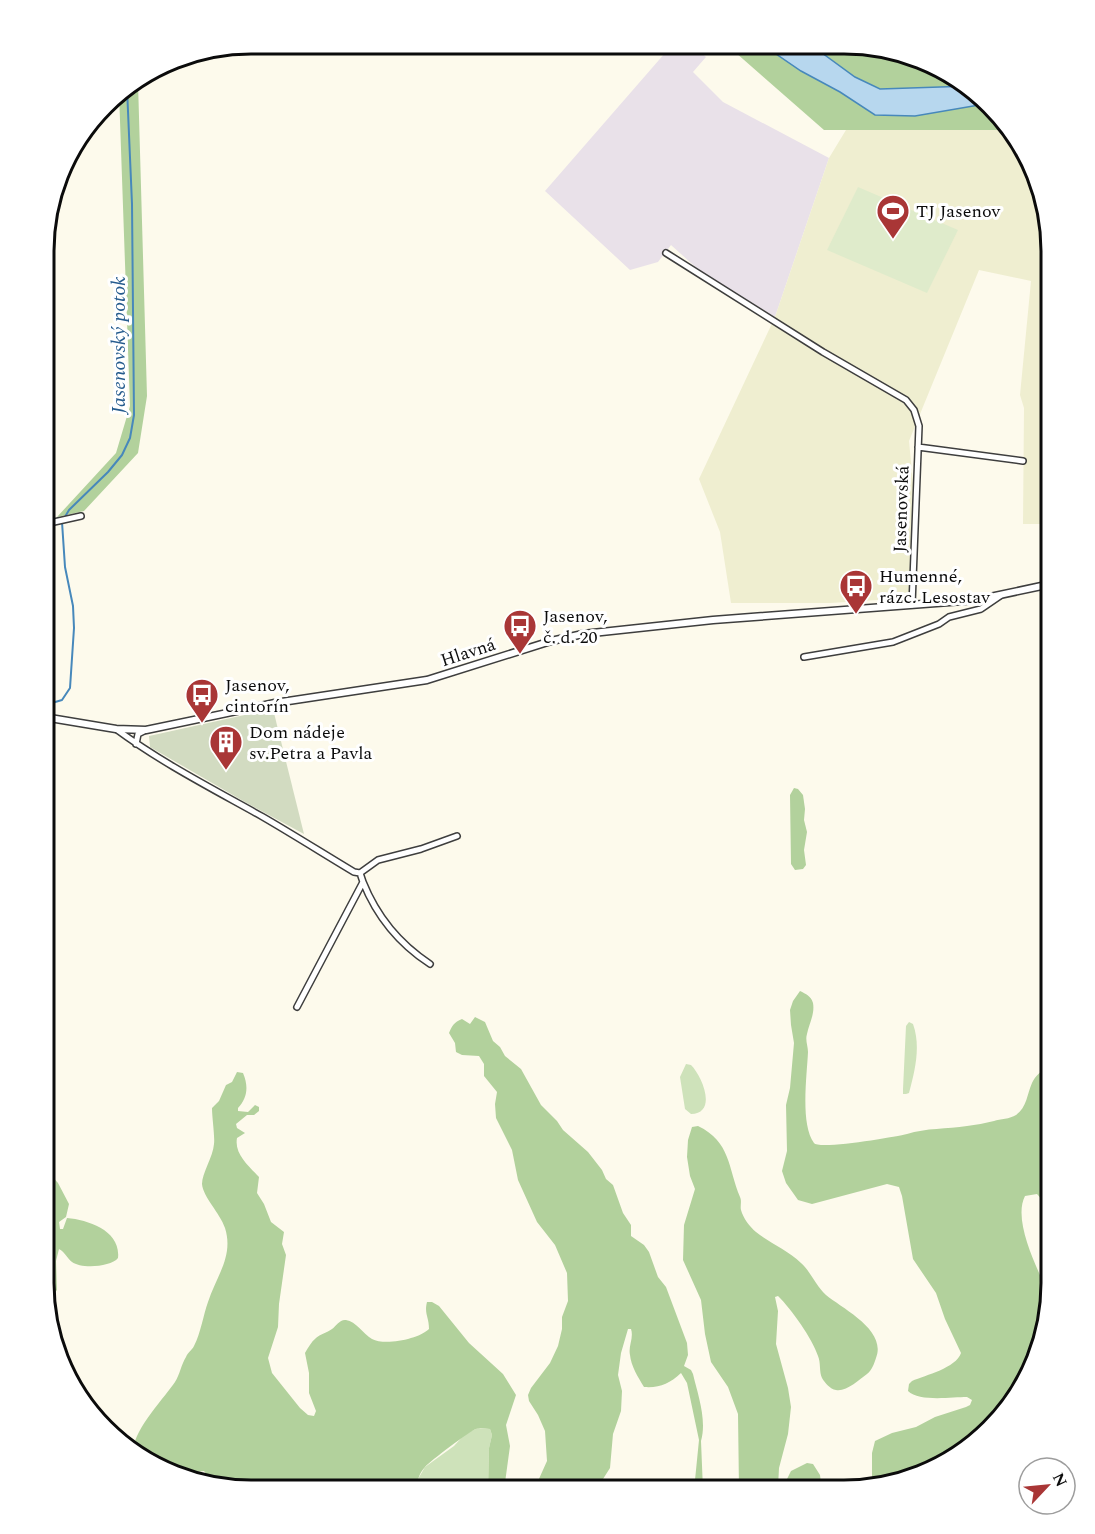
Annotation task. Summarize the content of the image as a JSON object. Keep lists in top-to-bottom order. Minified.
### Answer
{"streets":{"street":["Jasenovská","Hlavná"]},"crossings":[["Jasenovská","Hlavná"]],"water":["Jasenovský potok"],"places":{"sports":["TJ Jasenov"],"bus stop":["Humenné, rázc. Lesostav","Jasenov, č. d. 20","Jasenov, cintorín"],"building":["Dom nádeje sv.Petra a Pavla"]},"north":"top right"}
